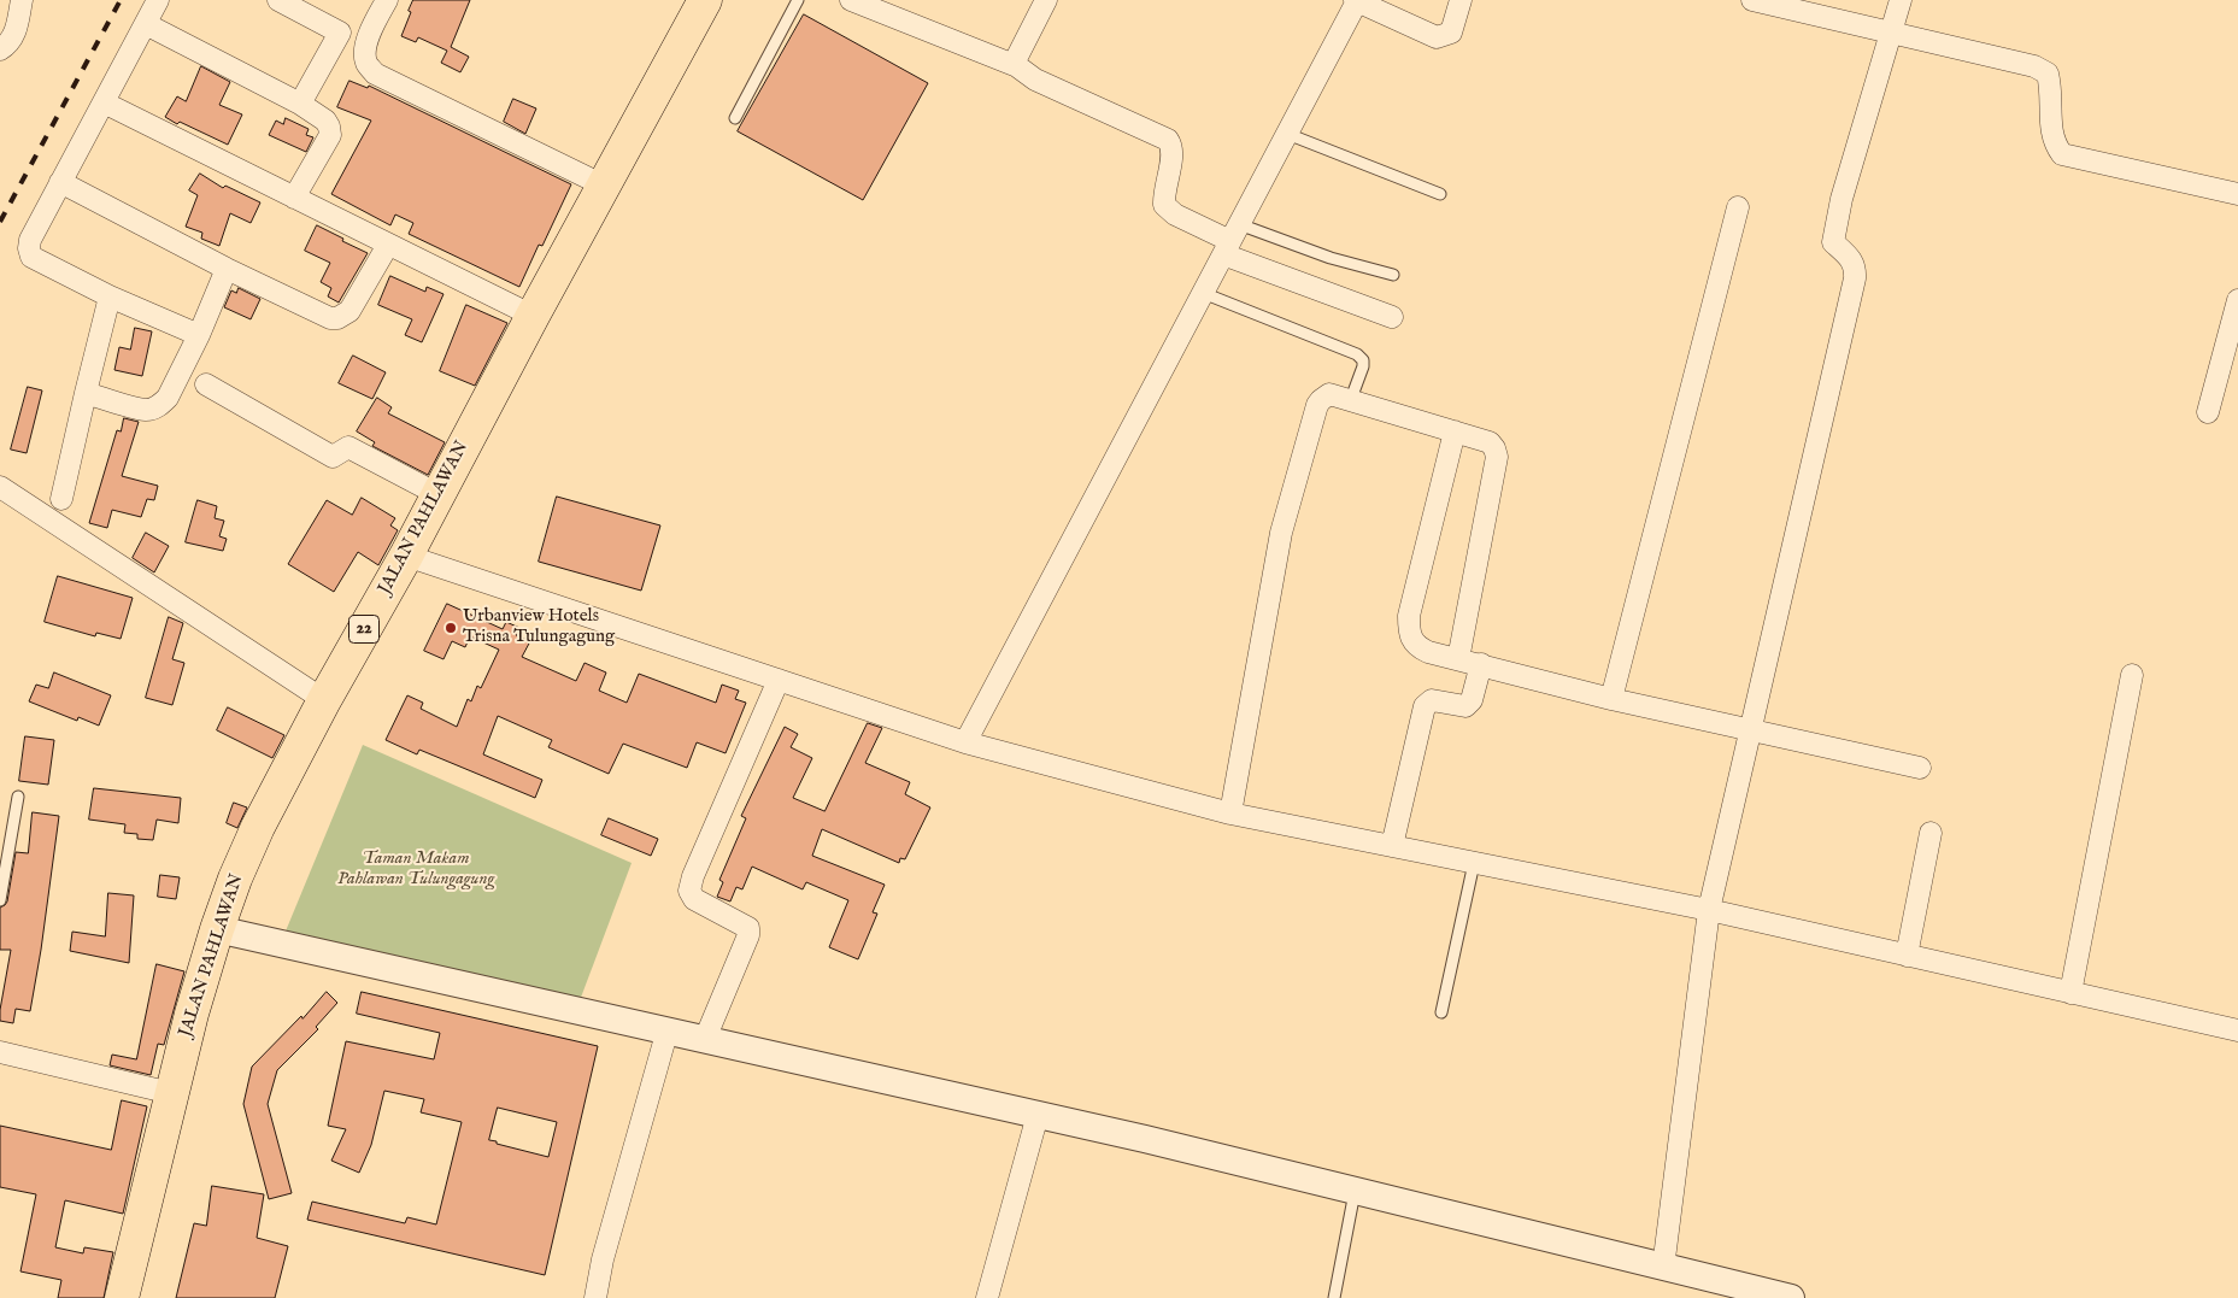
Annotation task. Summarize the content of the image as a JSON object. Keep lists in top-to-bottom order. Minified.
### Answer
{"streets":{"highway":["JALAN PAHLAWAN","22"]},"parks":["Taman Makam Pahlawan Tulungagung"],"places":["Urbanview Hotels Trisna Tulungagung"]}
